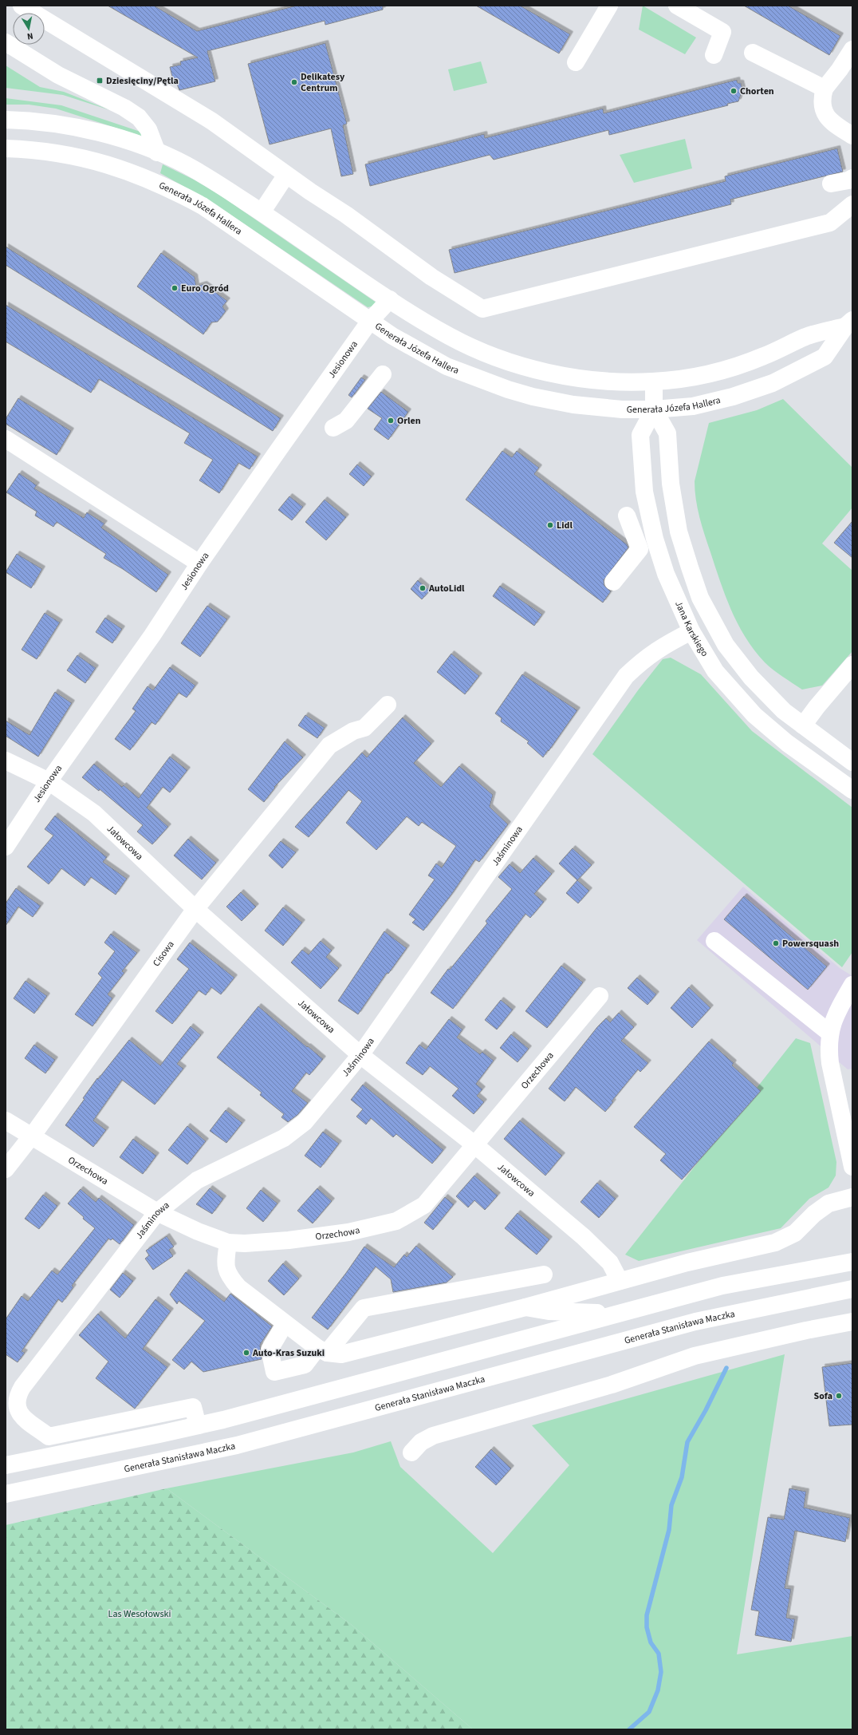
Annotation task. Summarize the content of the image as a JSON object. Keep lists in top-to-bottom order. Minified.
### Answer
{"streets":{"main road":["Generała Józefa Hallera","Jesionowa","Jana Karskiego","Jałowcowa","Jaśminowa","Cisowa","Orzechowa","Generała Stanisława Maczka"]},"crossings":[["Generała Józefa Hallera","Jesionowa"],["Generała Józefa Hallera","Jana Karskiego"],["Jesionowa","Jałowcowa"],["Jana Karskiego","Jaśminowa"],["Jałowcowa","Jaśminowa"],["Jałowcowa","Cisowa"],["Jałowcowa","Orzechowa"],["Jaśminowa","Orzechowa"],["Cisowa","Orzechowa"]],"parks":["Las Wesołowski"],"places":{"transit":["Dziesięciny/Pętla"],"other":["Delikatesy Centrum","Chorten","Euro Ogród","Orlen","Lidl","AutoLidl","Powersquash","Auto-Kras Suzuki","Sofa"]},"north":"bottom"}
